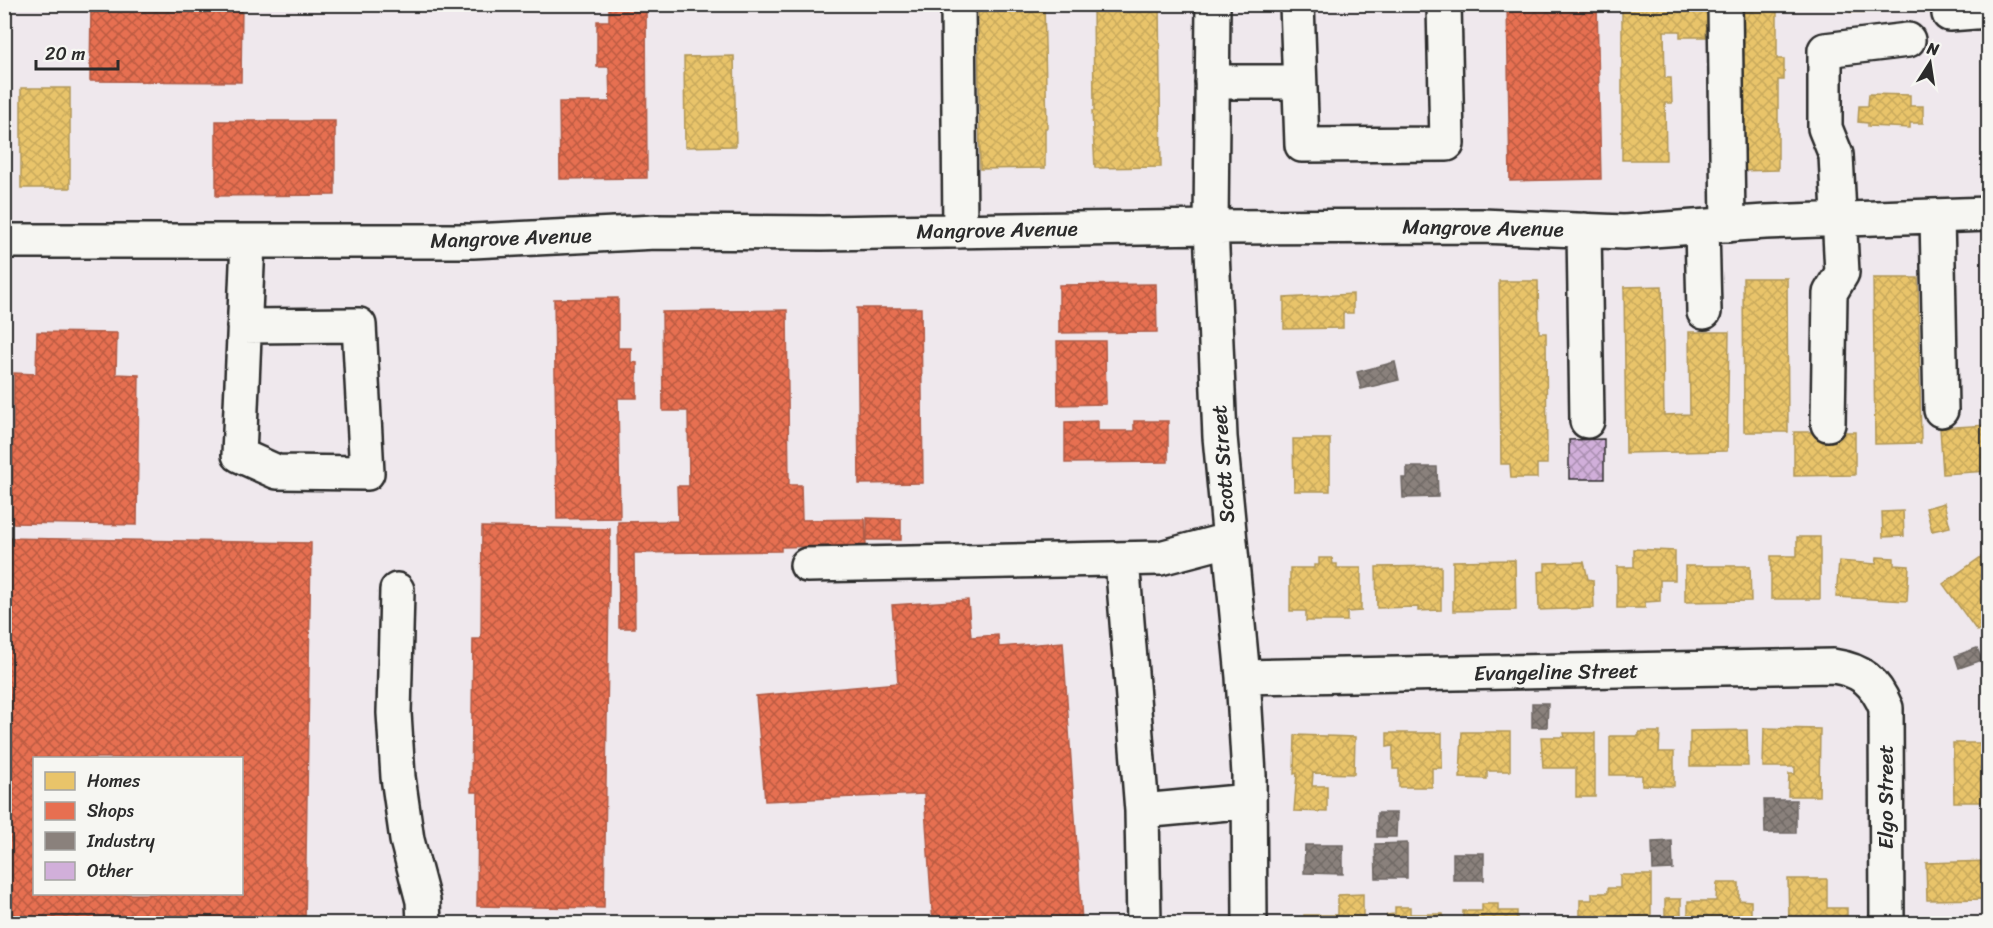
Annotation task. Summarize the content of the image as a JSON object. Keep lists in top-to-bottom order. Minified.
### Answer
{"streets":{"street":["Mangrove Avenue","Scott Street","Evangeline Street","Elgo Street"]},"crossings":[["Mangrove Avenue","Scott Street"],["Scott Street","Evangeline Street"],["Evangeline Street","Elgo Street"]],"legend":["Homes","Shops","Industry","Other"],"scale_bar":"20 m","north":"top"}
